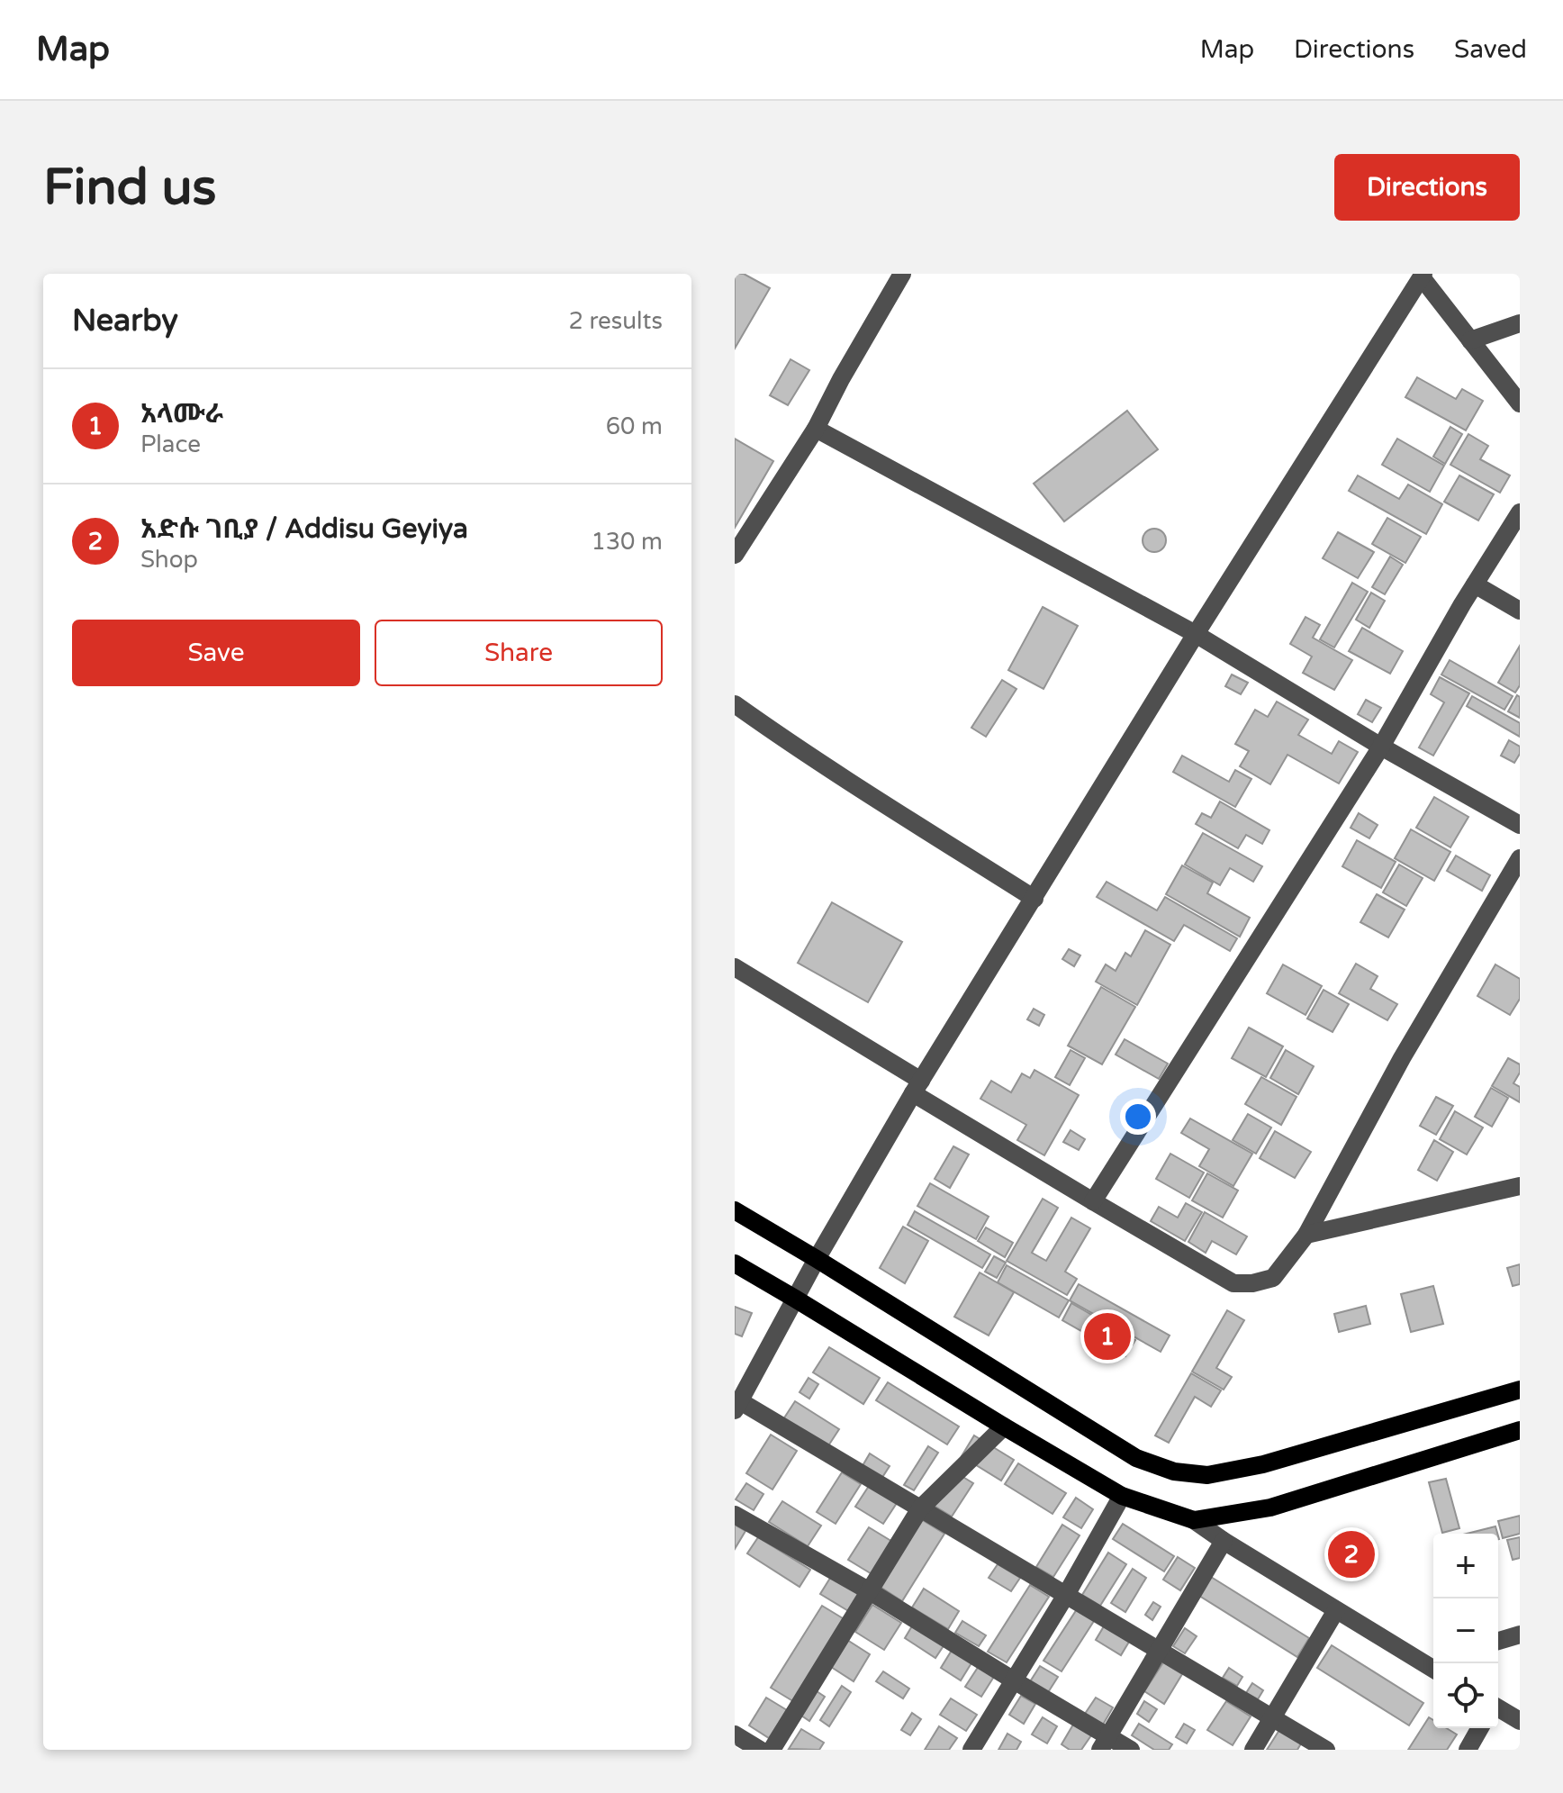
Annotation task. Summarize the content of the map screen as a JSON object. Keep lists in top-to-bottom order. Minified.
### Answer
{"page":{"header":"Map","nav":["Map","Directions","Saved"],"buttons":["Directions",["Save","Share"]],"title":"Find us","heading":["Nearby","2 results"],"list":[{"mark":"1","name":"አላሙራ","note":"Place","value":"60 m"},{"mark":"2","name":"አድሱ ገቢያ / Addisu Geyiya","note":"Shop","value":"130 m"}],"pins":["1","2"],"map_buttons":["+","−"]}}
